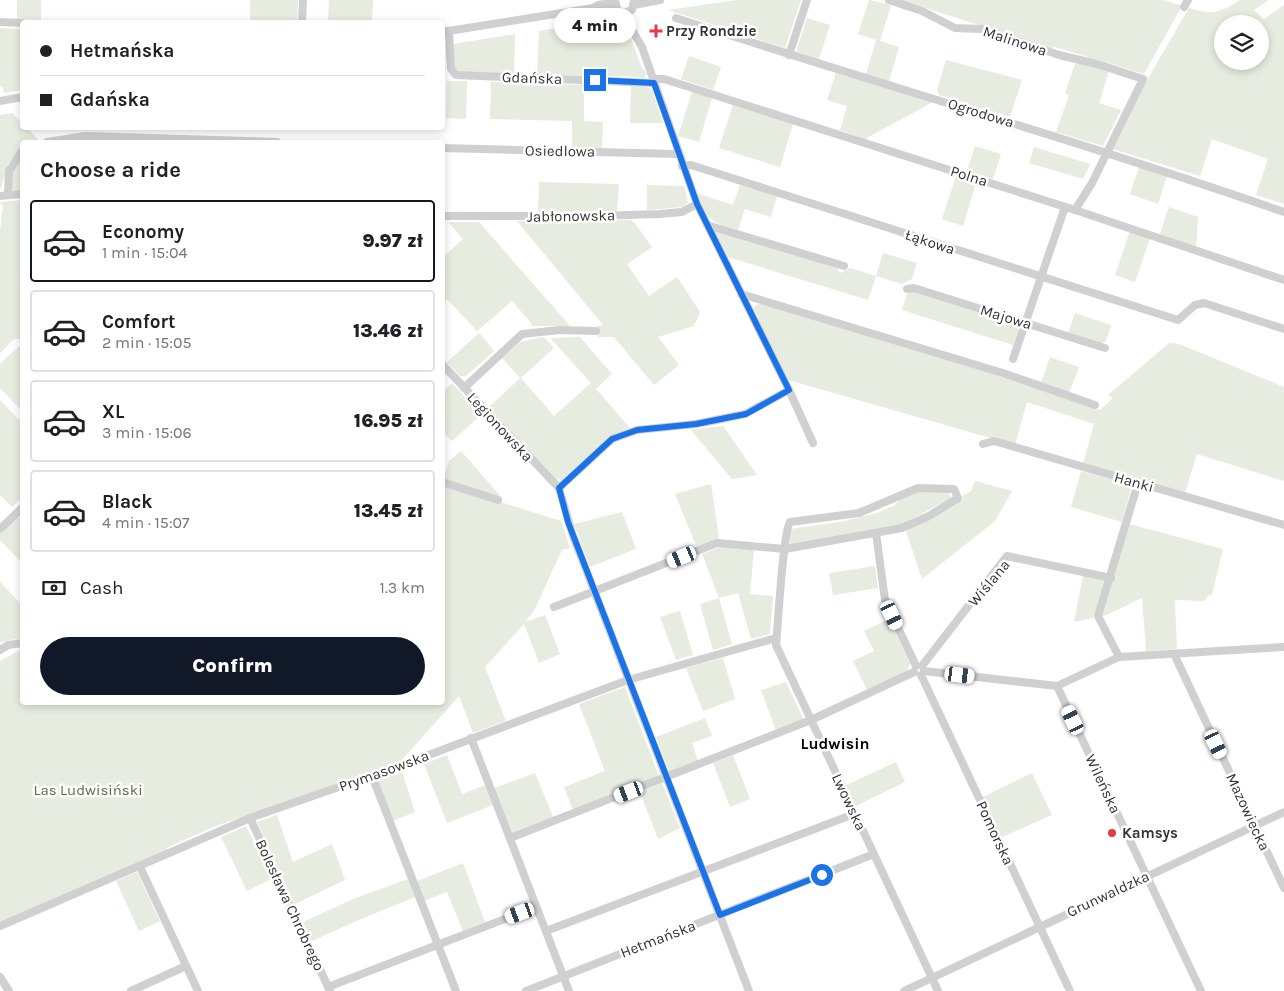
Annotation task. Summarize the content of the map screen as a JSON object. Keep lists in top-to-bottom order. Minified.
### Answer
{"streets":{"street":["Malinowa","Gdańska","Ogrodowa","Osiedlowa","Polna","Jabłonowska","Łąkowa","Majowa","Legionowska","Hanki","Wiślana","Prymasowska","Wileńska","Lwowska","Mazowiecka","Pomorska","Grunwaldzka","Bolesława Chrobrego","Hetmańska"]},"crossings":[["Malinowa","Ogrodowa"],["Gdańska","Polna"],["Wiślana","Pomorska"],["Prymasowska","Lwowska"],["Prymasowska","Bolesława Chrobrego"],["Wileńska","Grunwaldzka"],["Lwowska","Pomorska"],["Lwowska","Grunwaldzka"],["Lwowska","Hetmańska"],["Mazowiecka","Grunwaldzka"],["Pomorska","Grunwaldzka"]],"districts":["Ludwisin"],"parks":["Las Ludwisiński"],"places":{"health":["Przy Rondzie"],"other":["Kamsys"]},"page":{"bubble":"4 min","banner":["Hetmańska","Gdańska"],"heading":"Choose a ride","list":[{"name":"Economy","note":"1 min · 15:04","value":"9.97 zł"},{"name":"Comfort","note":"2 min · 15:05","value":"13.46 zł"},{"name":"XL","note":"3 min · 15:06","value":"16.95 zł"},{"name":"Black","note":"4 min · 15:07","value":"13.45 zł"}],"pay":["Cash","1.3 km"],"buttons":"Confirm"}}
